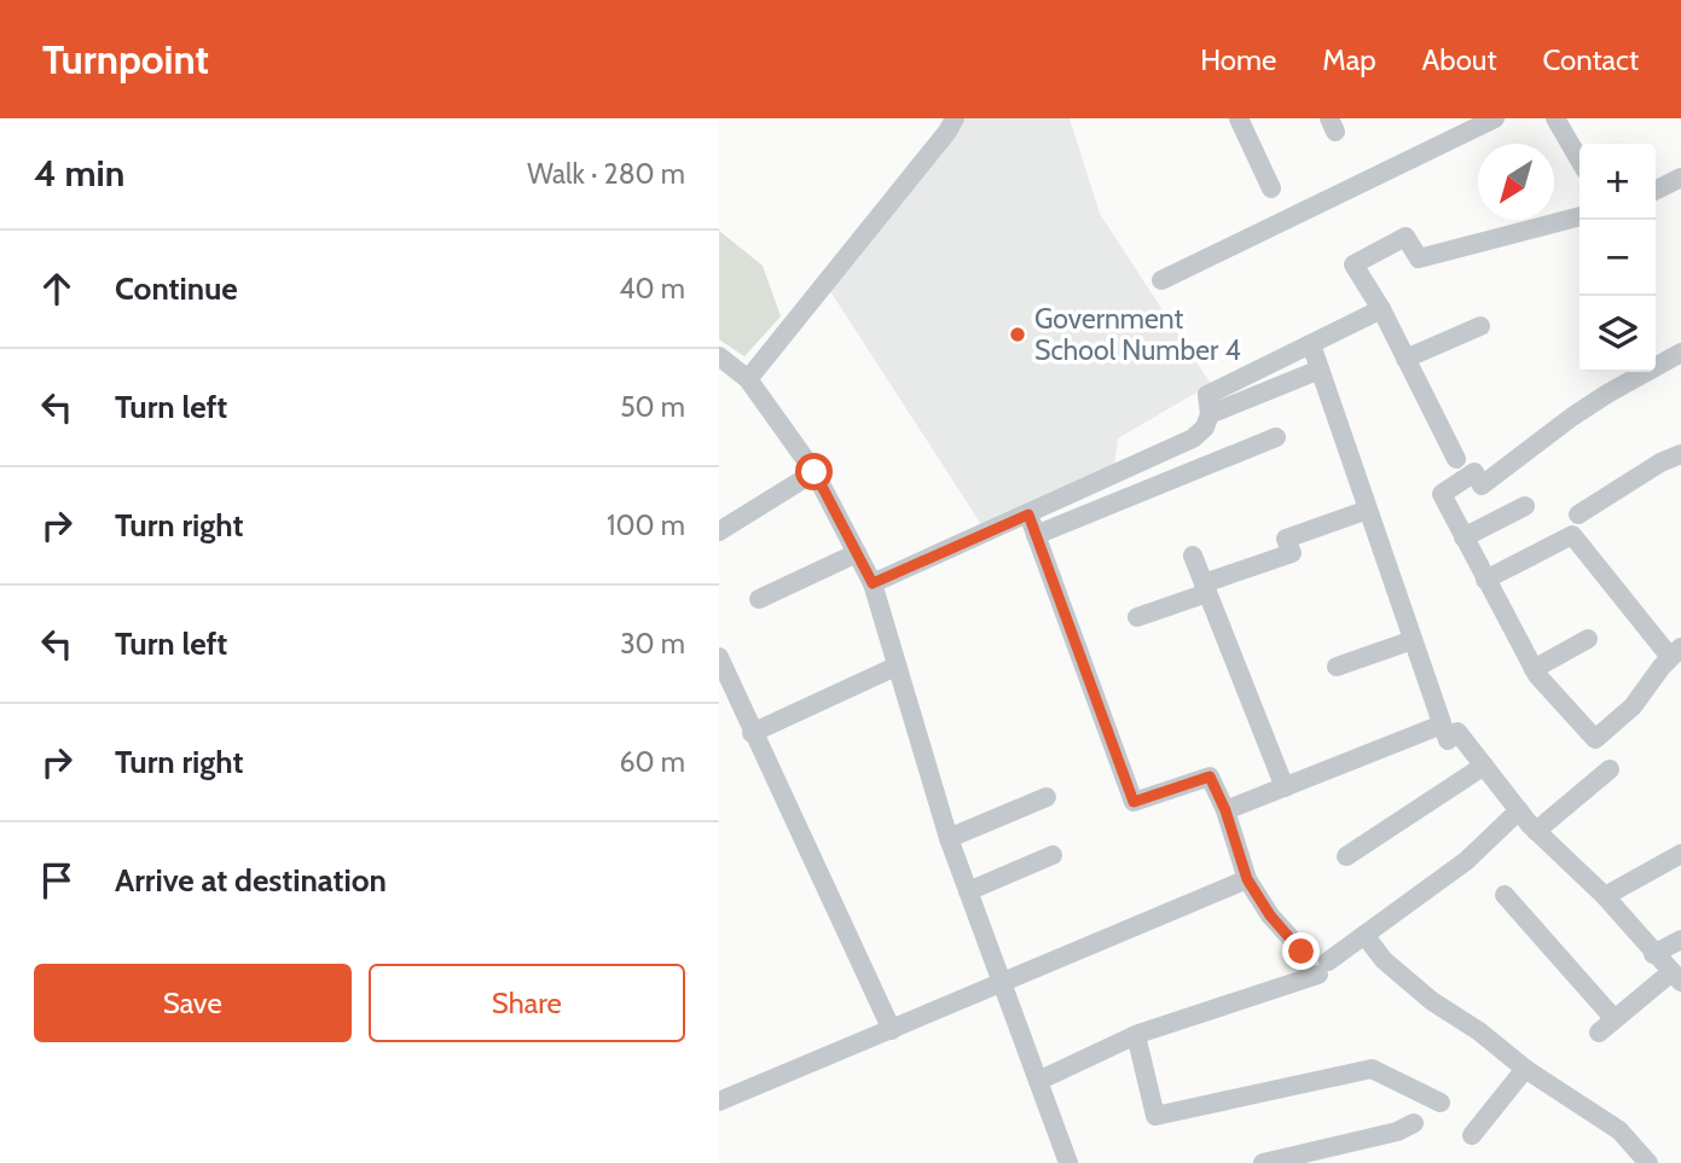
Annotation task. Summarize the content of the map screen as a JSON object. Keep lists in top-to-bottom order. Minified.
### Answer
{"places":["Government School Number 4"],"north":"bottom left","page":{"header":"Turnpoint","nav":["Home","Map","About","Contact"],"heading":["4 min","Walk · 280 m"],"map_buttons":["+","−"],"list":[["Continue","40 m"],["Turn left","50 m"],["Turn right","100 m"],["Turn left","30 m"],["Turn right","60 m"],"Arrive at destination"],"buttons":["Save","Share"]}}
